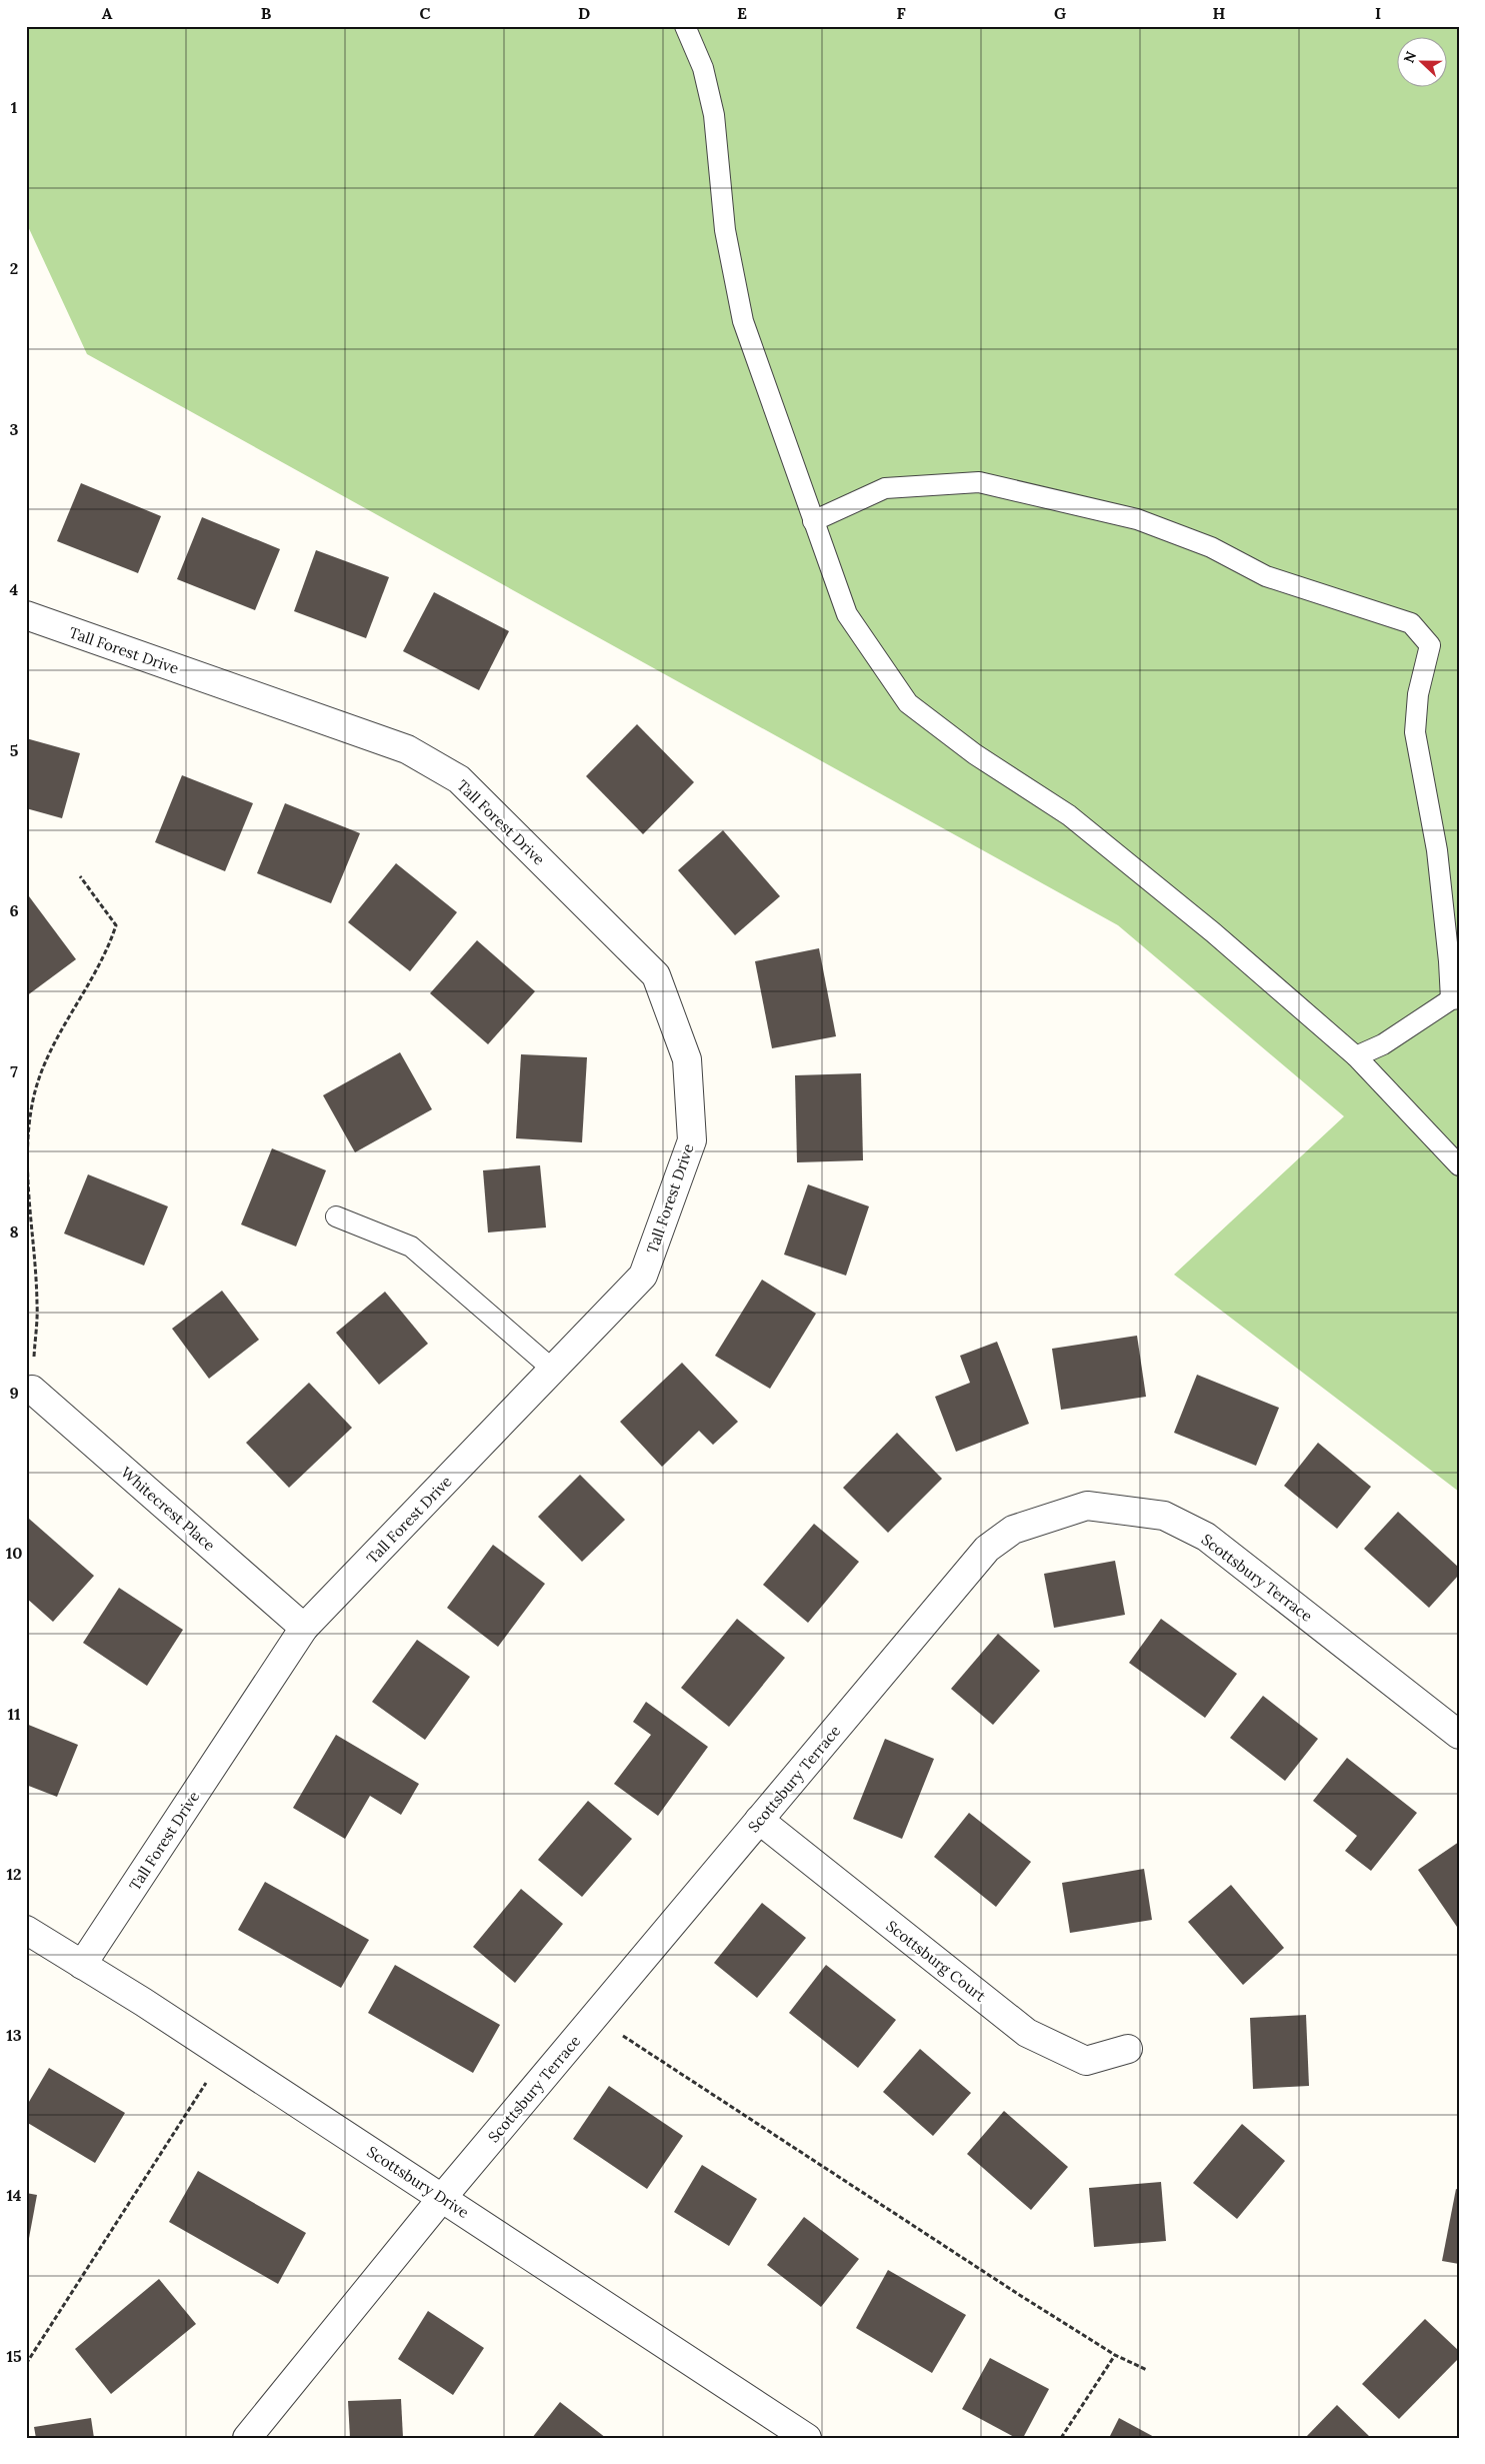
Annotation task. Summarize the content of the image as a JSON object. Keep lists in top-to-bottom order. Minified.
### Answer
{"streets":{"street":["Tall Forest Drive","Whitecrest Place","Scottsbury Terrace","Scottsburg Court","Scottsbury Drive"]},"crossings":[["Tall Forest Drive","Whitecrest Place"],["Tall Forest Drive","Scottsbury Drive"],["Scottsbury Terrace","Scottsburg Court"],["Scottsbury Terrace","Scottsbury Drive"]],"north":"left","grid":{"columns":["A","B","C","D","E","F","G","H","I"],"rows":["1","2","3","4","5","6","7","8","9","10","11","12","13","14","15"]}}
